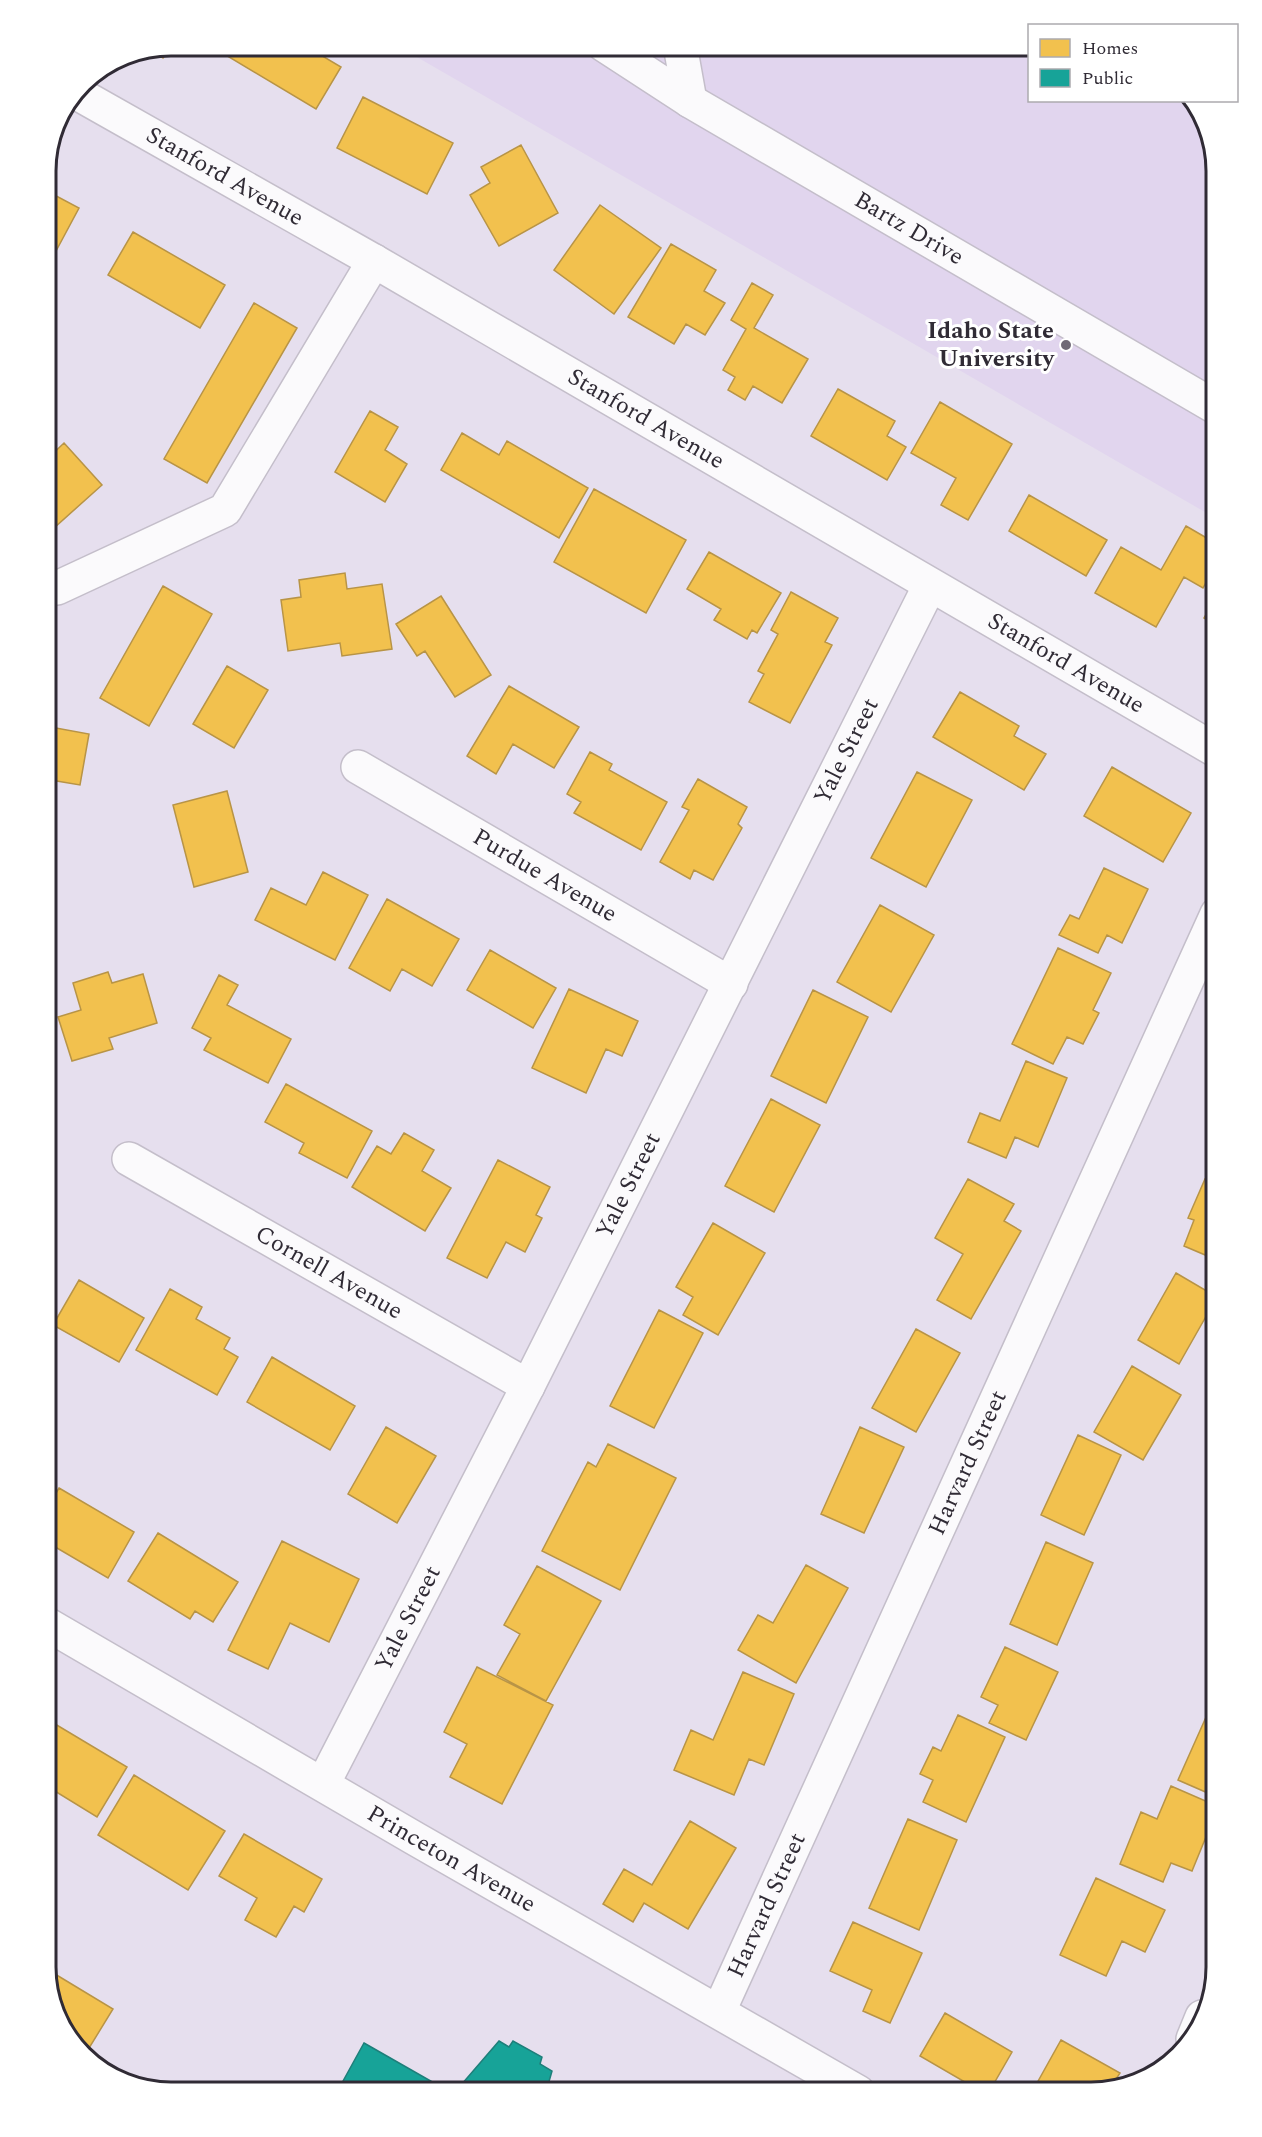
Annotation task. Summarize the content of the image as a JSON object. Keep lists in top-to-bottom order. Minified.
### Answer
{"streets":{"street":["Stanford Avenue","Bartz Drive","Yale Street","Purdue Avenue","Cornell Avenue","Harvard Street","Princeton Avenue"]},"crossings":[["Stanford Avenue","Yale Street"],["Yale Street","Purdue Avenue"],["Yale Street","Cornell Avenue"],["Yale Street","Princeton Avenue"],["Harvard Street","Princeton Avenue"]],"places":["Idaho State University"],"legend":["Homes","Public"]}
